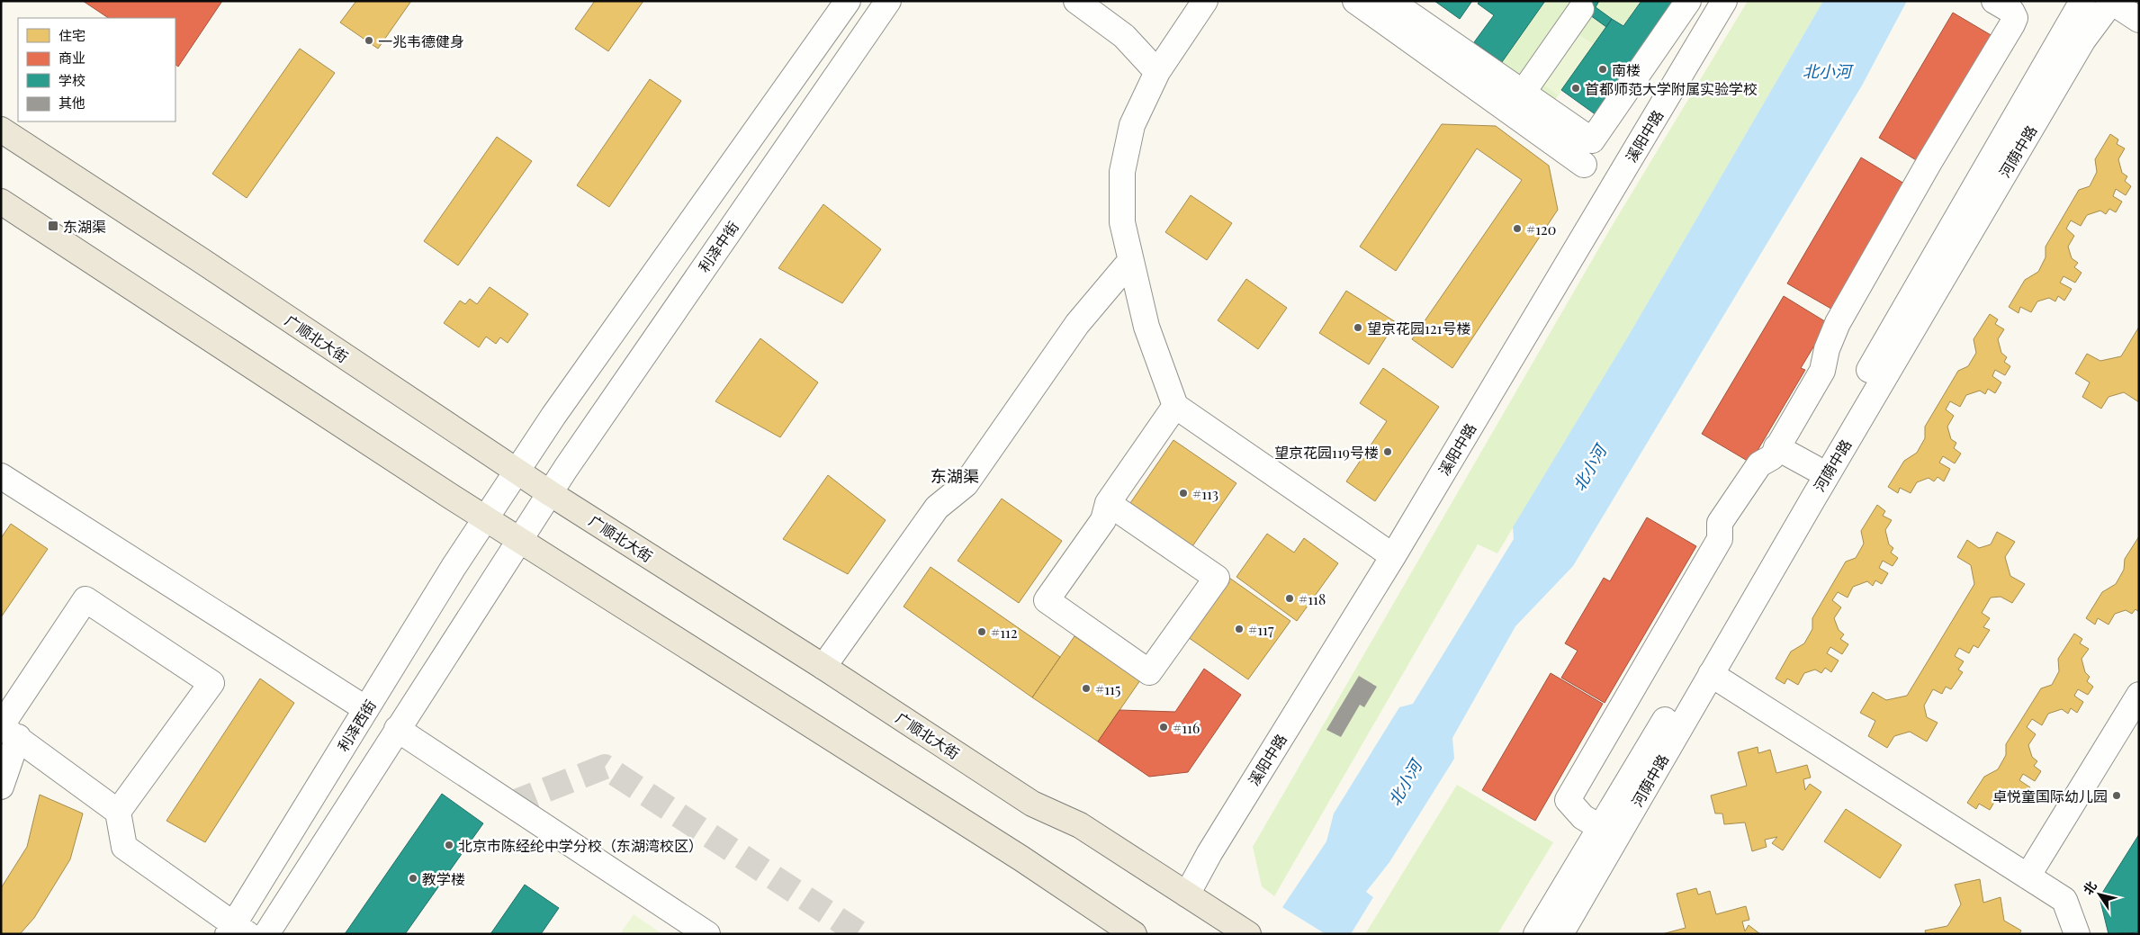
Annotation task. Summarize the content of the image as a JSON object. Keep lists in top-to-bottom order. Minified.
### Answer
{"streets":{"main road":["广顺北大街"],"street":["溪阳中路","河荫中路","利泽中街","利泽西街"]},"crossings":[["溪阳中路","广顺北大街"],["利泽中街","广顺北大街"],["广顺北大街","利泽西街"]],"districts":["东湖渠"],"water":["北小河"],"places":{"other":["一兆韦德健身","南楼","首都师范大学附属实验学校","#120","望京花园121号楼","望京花园119号楼","#113","#118","#117","#112","#115","#116","卓悦童国际幼儿园","北京市陈经纶中学分校（东湖湾校区）","教学楼"],"transit":["东湖渠"]},"legend":["住宅","商业","学校","其他"],"north":"top left"}
